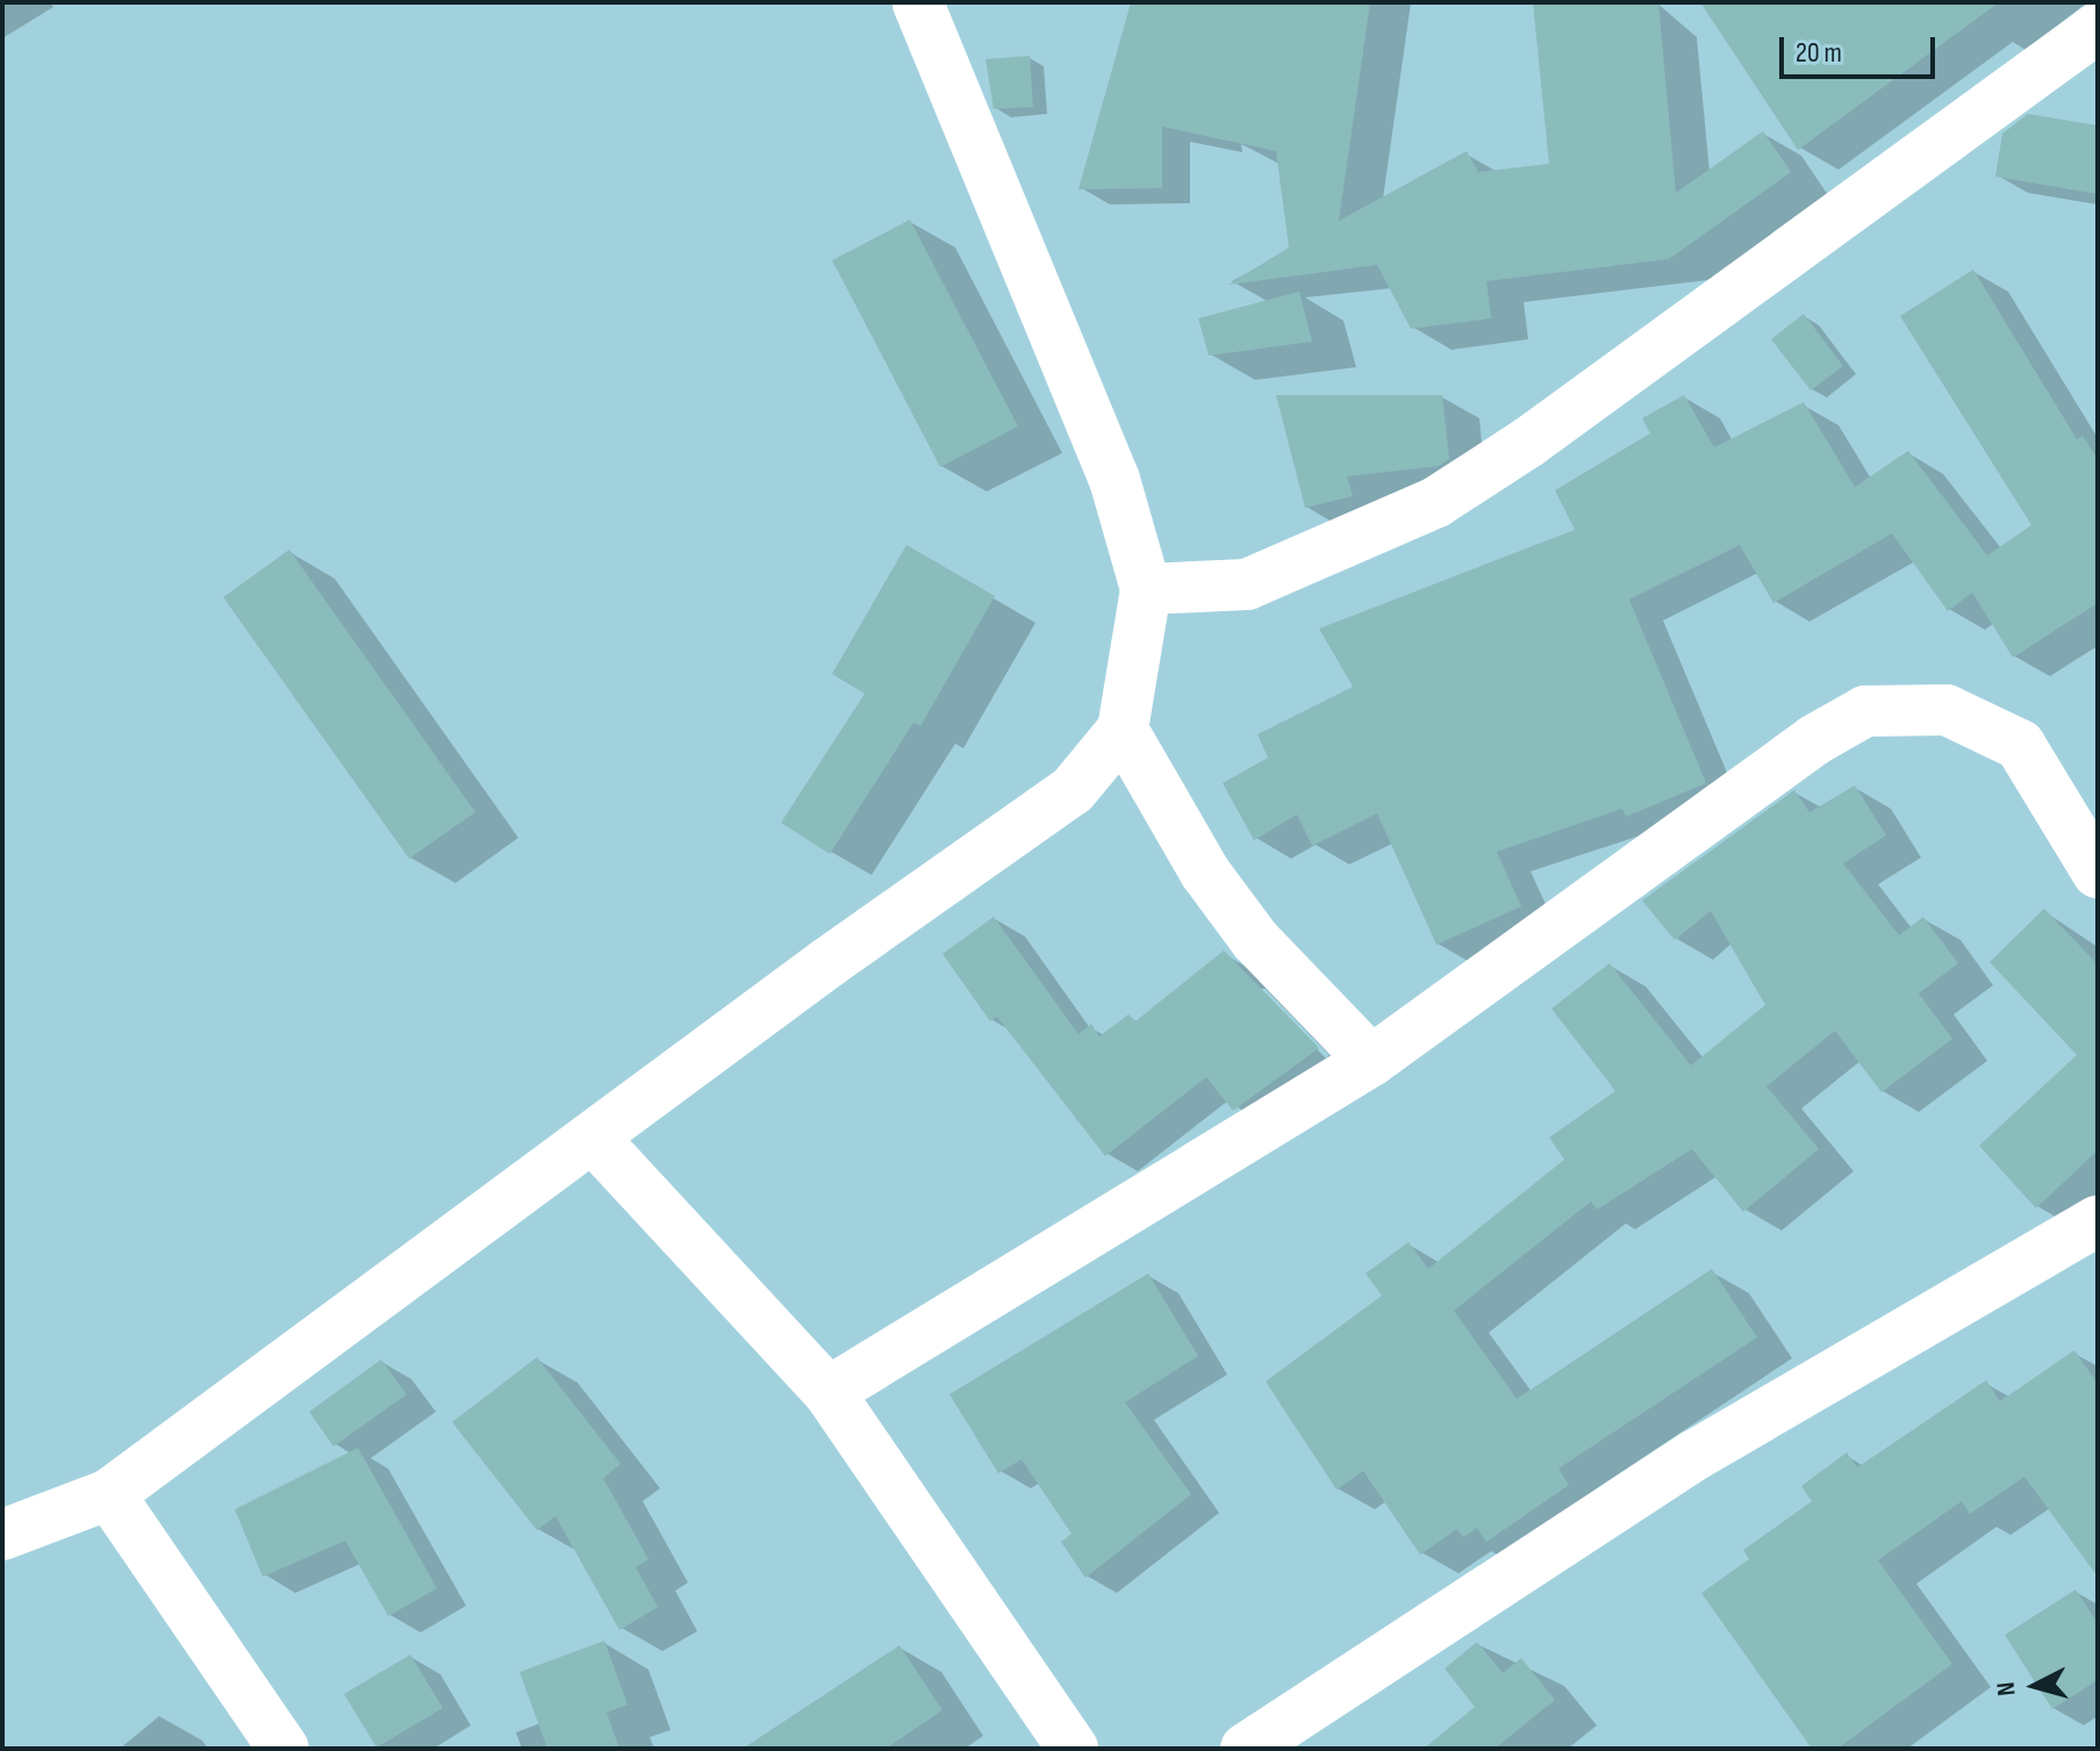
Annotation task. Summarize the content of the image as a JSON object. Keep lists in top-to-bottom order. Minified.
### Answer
{"scale_bar":"20 m","north":"left"}
